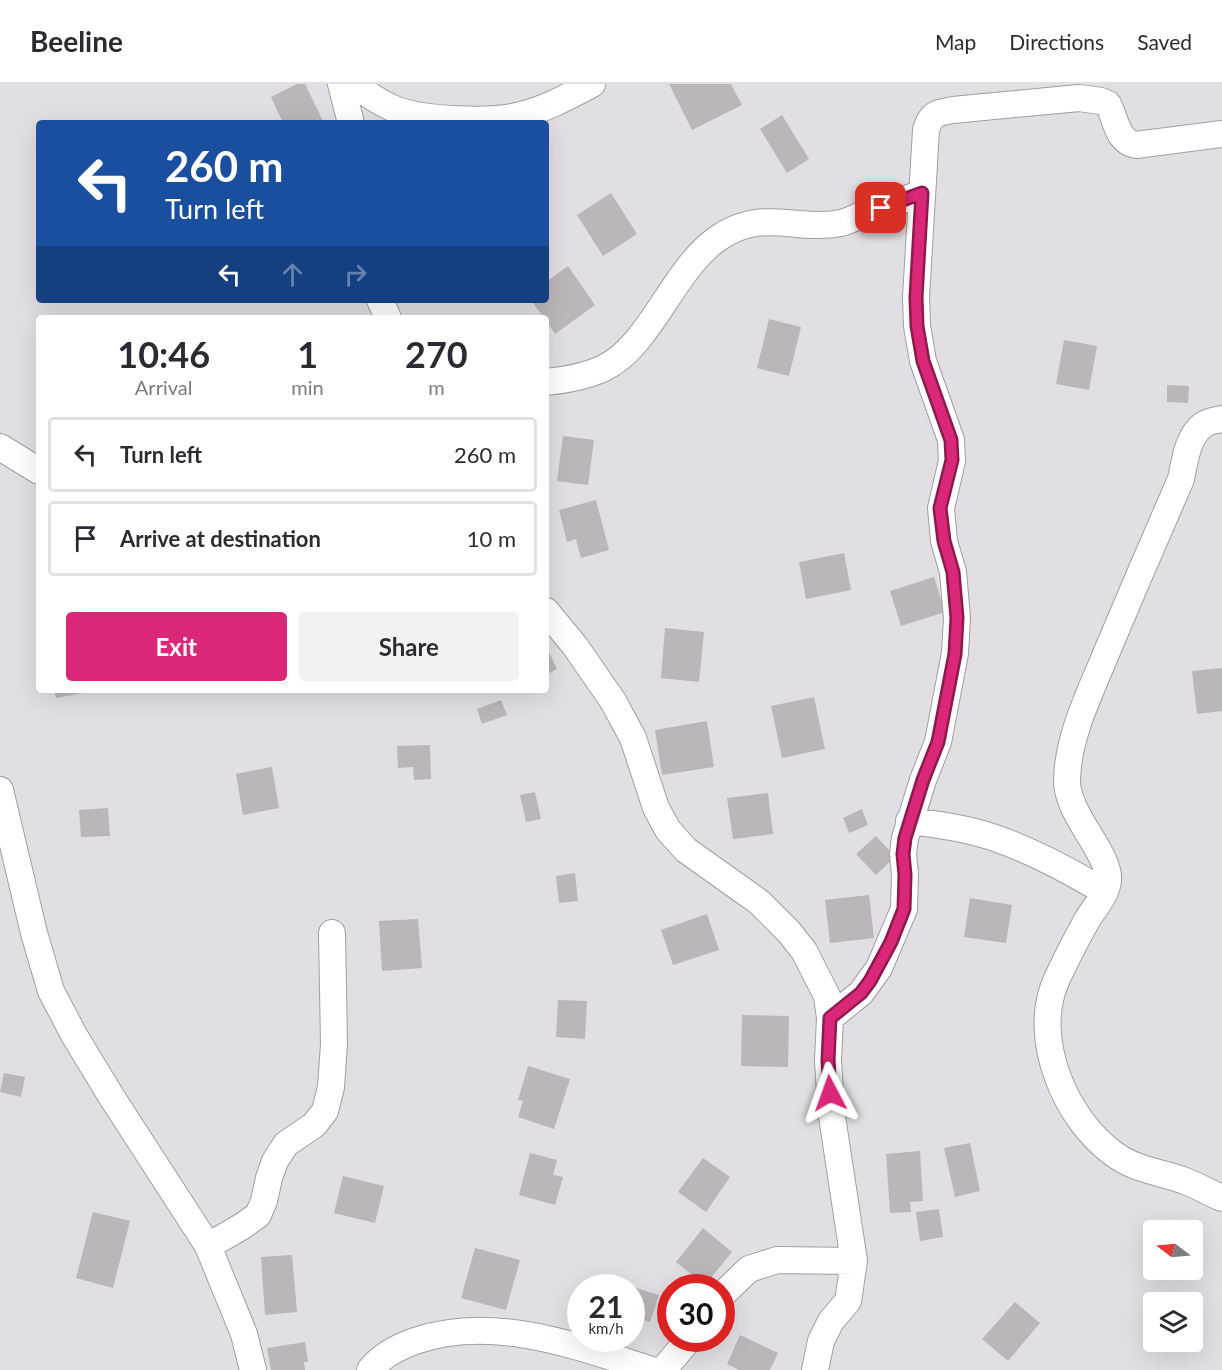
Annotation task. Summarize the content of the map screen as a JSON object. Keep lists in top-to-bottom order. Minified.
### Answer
{"north":"left","page":{"header":"Beeline","nav":["Map","Directions","Saved"],"turn":["260 m","Turn left"],"eta":["10:46","Arrival","1","min","270","m"],"list":[{"name":"Turn left","value":"260 m"},{"name":"Arrive at destination","value":"10 m"}],"buttons":["Exit","Share"],"speed":"21 km/h","limit":"30"}}
